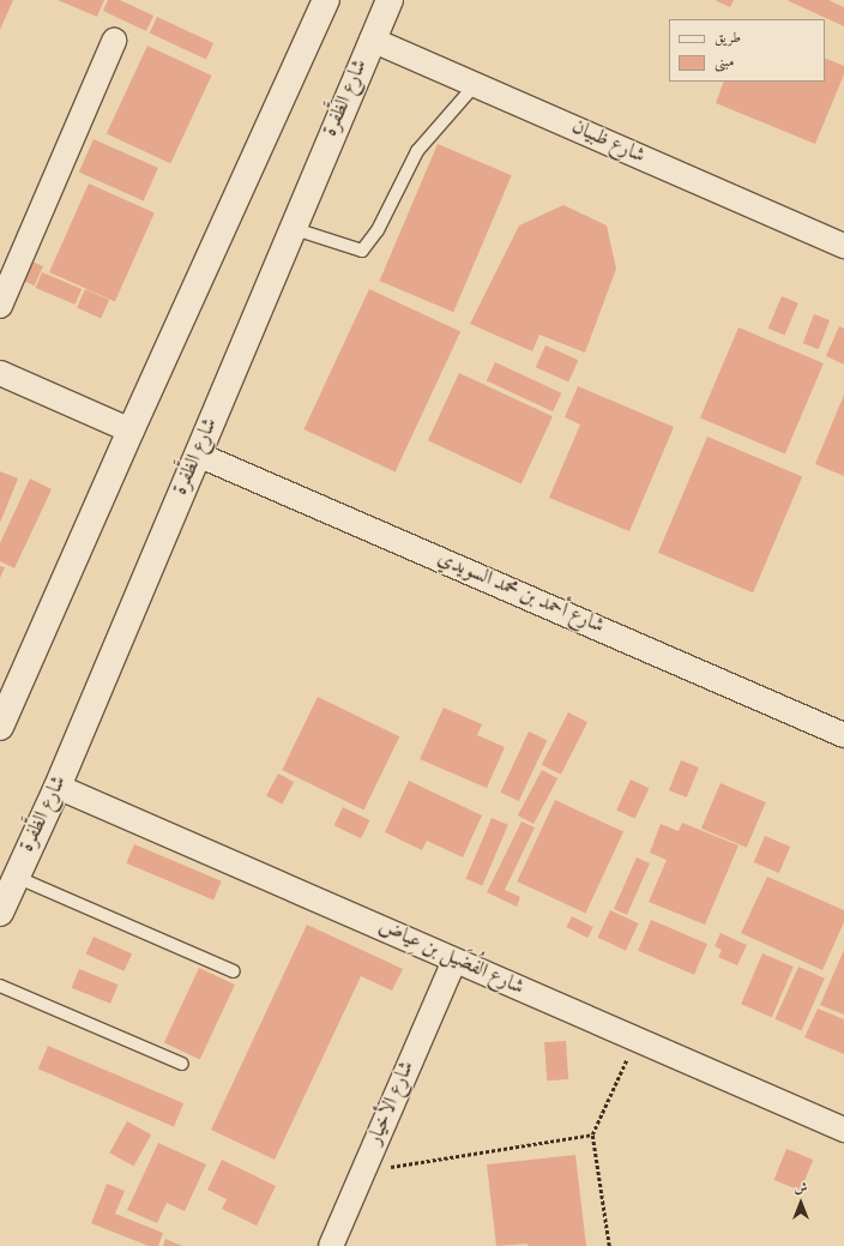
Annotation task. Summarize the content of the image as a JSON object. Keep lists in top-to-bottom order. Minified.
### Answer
{"streets":{"main road":["شارع الظَّفرة"],"street":["شارع ظبيان","شارع أحمد بن محمد السويدي","شارع الفُضَيل بن عِياض","شارع الأخيار"]},"crossings":[["شارع الظَّفرة","شارع ظبيان"],["شارع الظَّفرة","شارع أحمد بن محمد السويدي"],["شارع الظَّفرة","شارع الفُضَيل بن عِياض"],["شارع الفُضَيل بن عِياض","شارع الأخيار"]],"legend":["طريق","مبنى"],"north":"top"}
